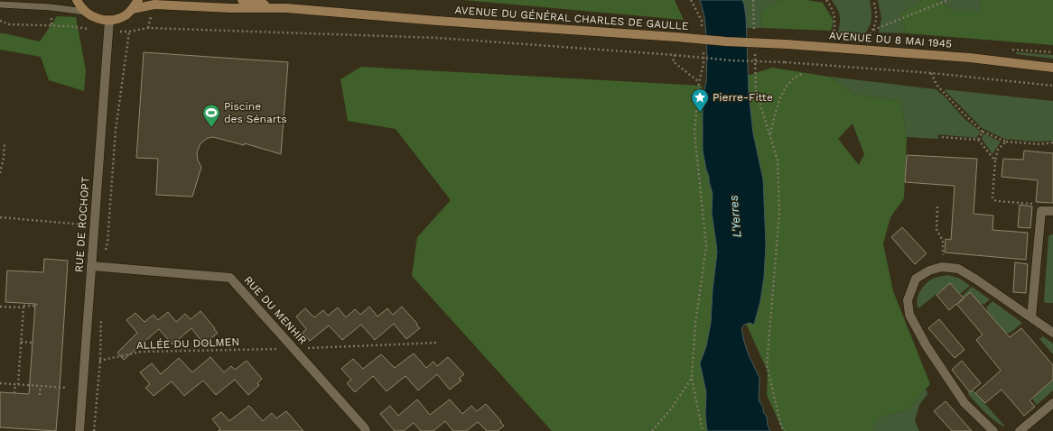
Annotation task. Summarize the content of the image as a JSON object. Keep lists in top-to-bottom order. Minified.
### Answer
{"streets":{"main road":["AVENUE DU GÉNÉRAL CHARLES DE GAULLE","AVENUE DU 8 MAI 1945"],"street":["RUE DE ROCHOPT","RUE DU MENHIR"],"path":["ALLÉE DU DOLMEN"]},"crossings":[["AVENUE DU GÉNÉRAL CHARLES DE GAULLE","AVENUE DU 8 MAI 1945"],["RUE DE ROCHOPT","RUE DU MENHIR"],["RUE DE ROCHOPT","ALLÉE DU DOLMEN"],["RUE DU MENHIR","ALLÉE DU DOLMEN"]],"water":["L'Yerres"],"places":{"place":["Pierre-Fitte"],"sports":["Piscine des Sénarts"]}}
